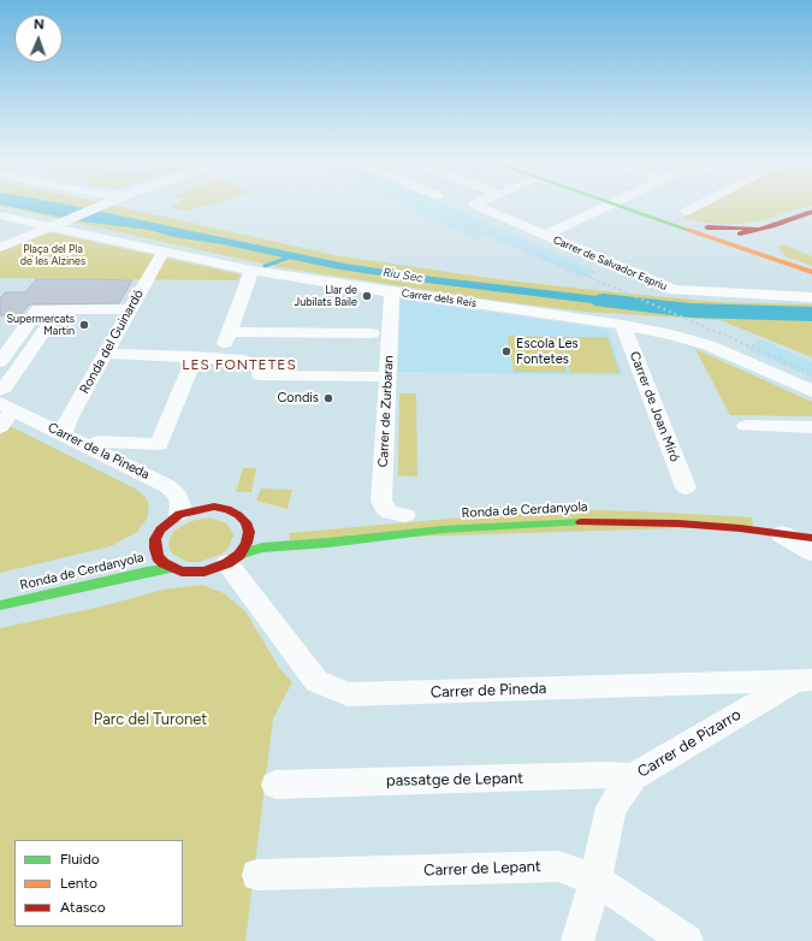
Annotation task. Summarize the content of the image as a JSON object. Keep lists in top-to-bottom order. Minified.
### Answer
{"streets":{"main road":["Ronda de Cerdanyola"],"street":["Carrer de Salvador Espriu","Carrer dels Reis","Ronda del Guinardó","Carrer de Joan Miró","Carrer de Zurbaran","Carrer de la Pineda","Carrer de Pineda","Carrer de Pizarro","passatge de Lepant","Carrer de Lepant"]},"crossings":[["Carrer dels Reis","Ronda del Guinardó"],["Carrer dels Reis","Carrer de Joan Miró"],["Carrer dels Reis","Carrer de Zurbaran"],["Ronda del Guinardó","Carrer de la Pineda"],["Carrer de la Pineda","Ronda de Cerdanyola"],["Carrer de la Pineda","Carrer de Pineda"],["Ronda de Cerdanyola","Carrer de Pineda"],["Carrer de Pineda","Carrer de Pizarro"],["Carrer de Pizarro","passatge de Lepant"],["Carrer de Pizarro","Carrer de Lepant"]],"districts":["LES FONTETES"],"water":["Riu Sec"],"parks":["Plaça del Pla de les Alzines","Parc del Turonet"],"places":["Llar de Jubilats Baile","Supermercats Martin","Escola Les Fontetes","Condis"],"legend":["Fluido","Lento","Atasco"],"north":"top"}
